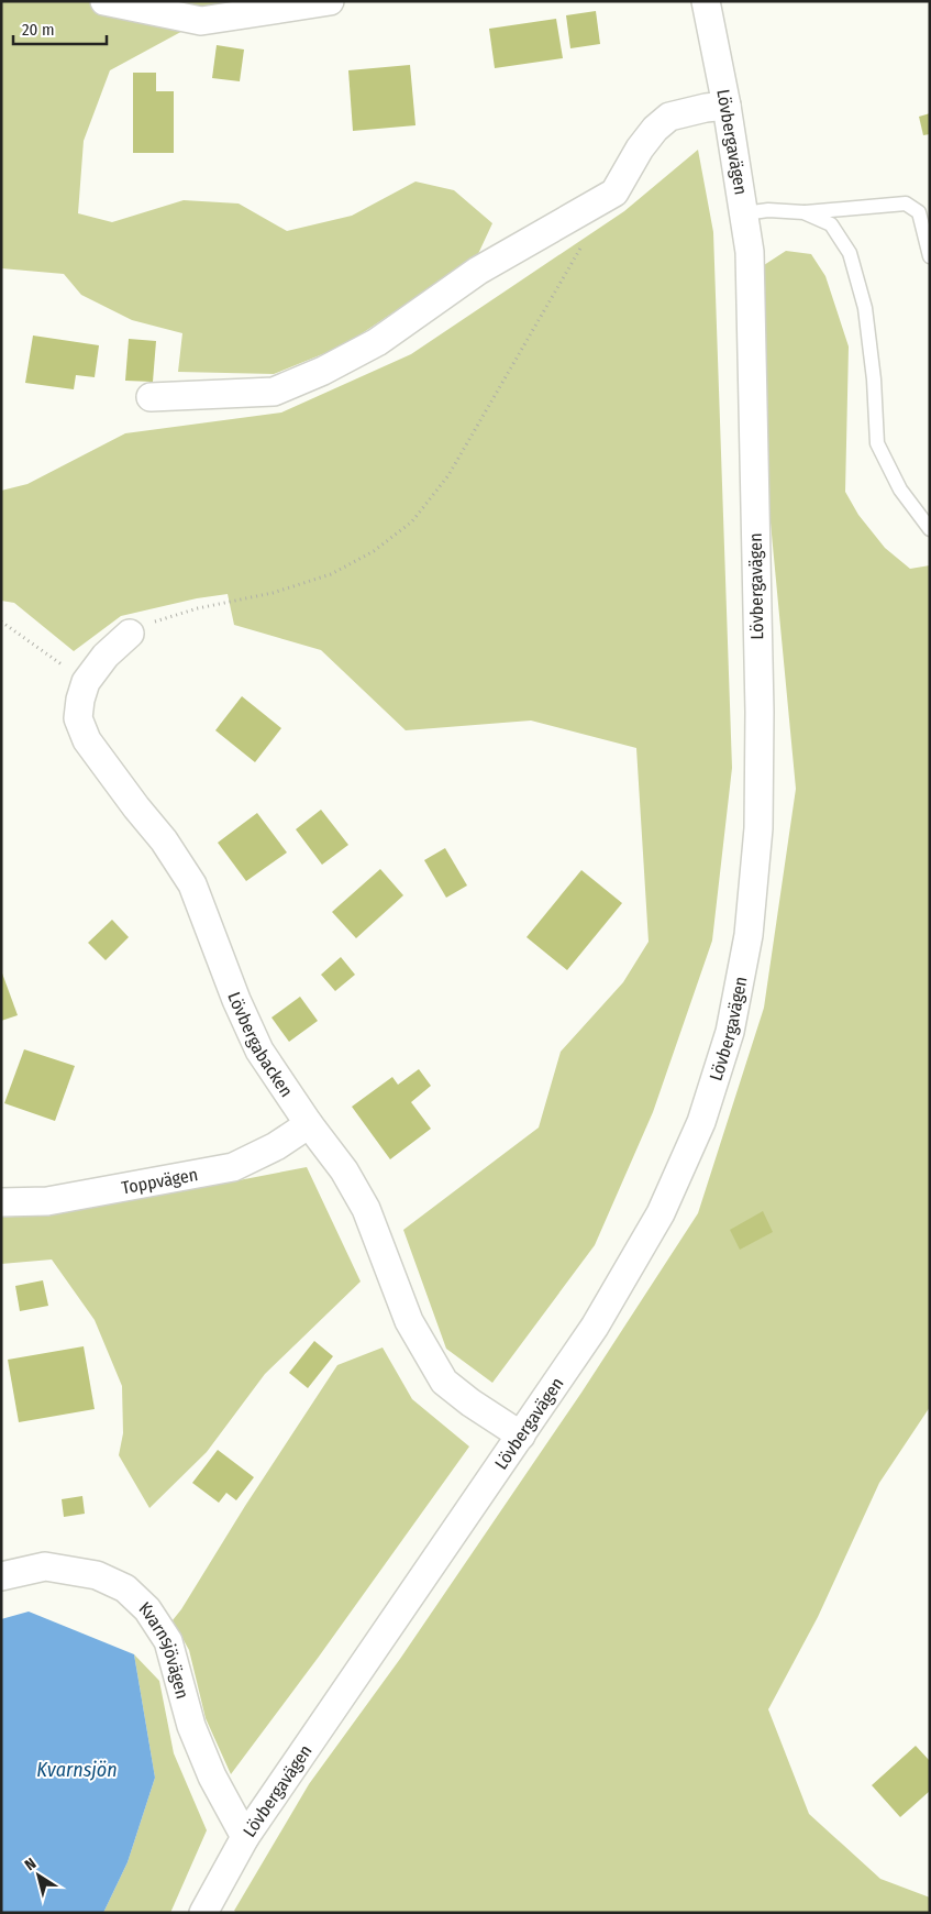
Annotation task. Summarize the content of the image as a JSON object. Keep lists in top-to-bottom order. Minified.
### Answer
{"streets":{"street":["Lövbergavägen","Lövbergabacken","Toppvägen","Kvarnsjövägen"]},"crossings":[["Lövbergavägen","Lövbergabacken"],["Lövbergavägen","Kvarnsjövägen"],["Lövbergabacken","Toppvägen"]],"water":["Kvarnsjön"],"scale_bar":"20 m","north":"top left"}
